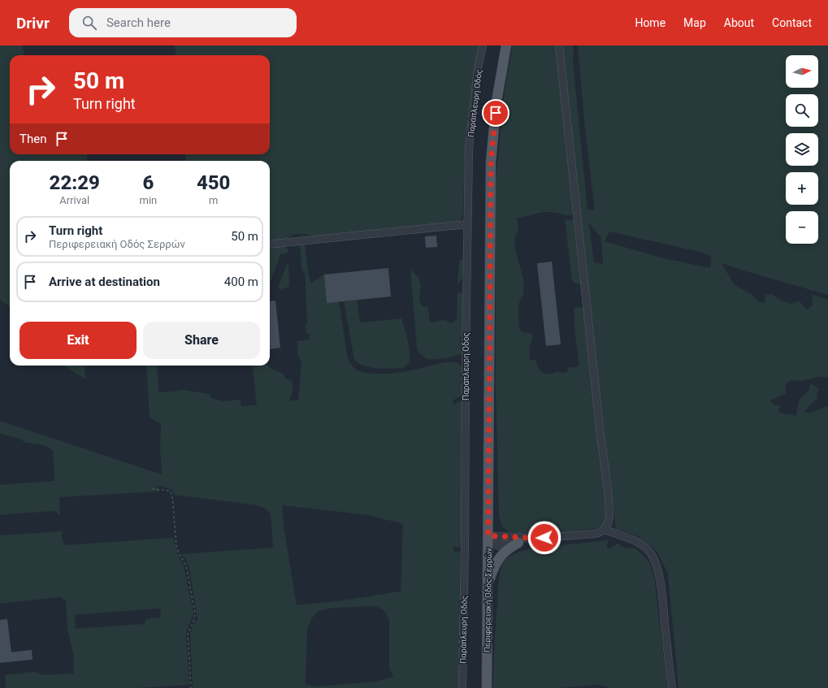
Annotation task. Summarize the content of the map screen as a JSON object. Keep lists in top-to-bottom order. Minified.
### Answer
{"streets":{"main road":["Περιφερειακή Οδός Σερρών"],"street":["Παράπλευρη Οδός"]},"north":"right","page":{"header":"Drivr","search":"Search here","nav":["Home","Map","About","Contact"],"map_buttons":["+","−"],"turn":["50 m","Turn right"],"then":"Then","eta":["22:29","Arrival","6","min","450","m"],"list":[{"name":"Turn right","note":"Περιφερειακή Οδός Σερρών","value":"50 m"},{"name":"Arrive at destination","value":"400 m"}],"buttons":["Exit","Share"]}}
